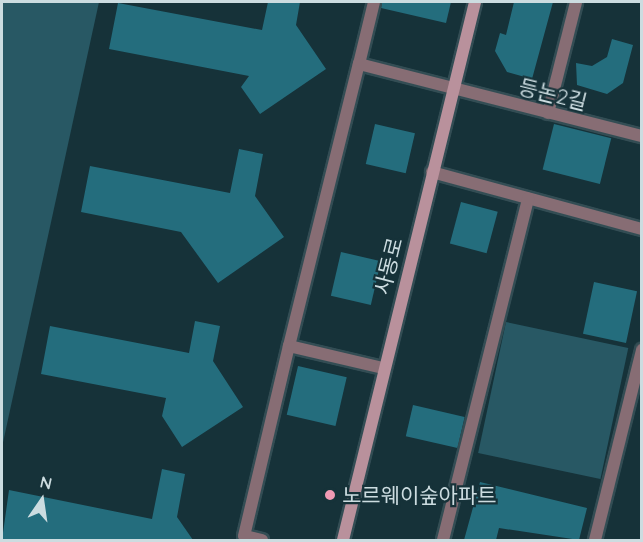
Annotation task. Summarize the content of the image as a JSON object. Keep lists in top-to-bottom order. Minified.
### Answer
{"streets":{"street":["등논2길","사동로"]},"crossings":[["등논2길","사동로"]],"places":["노르웨이숲아파트"],"north":"top"}
